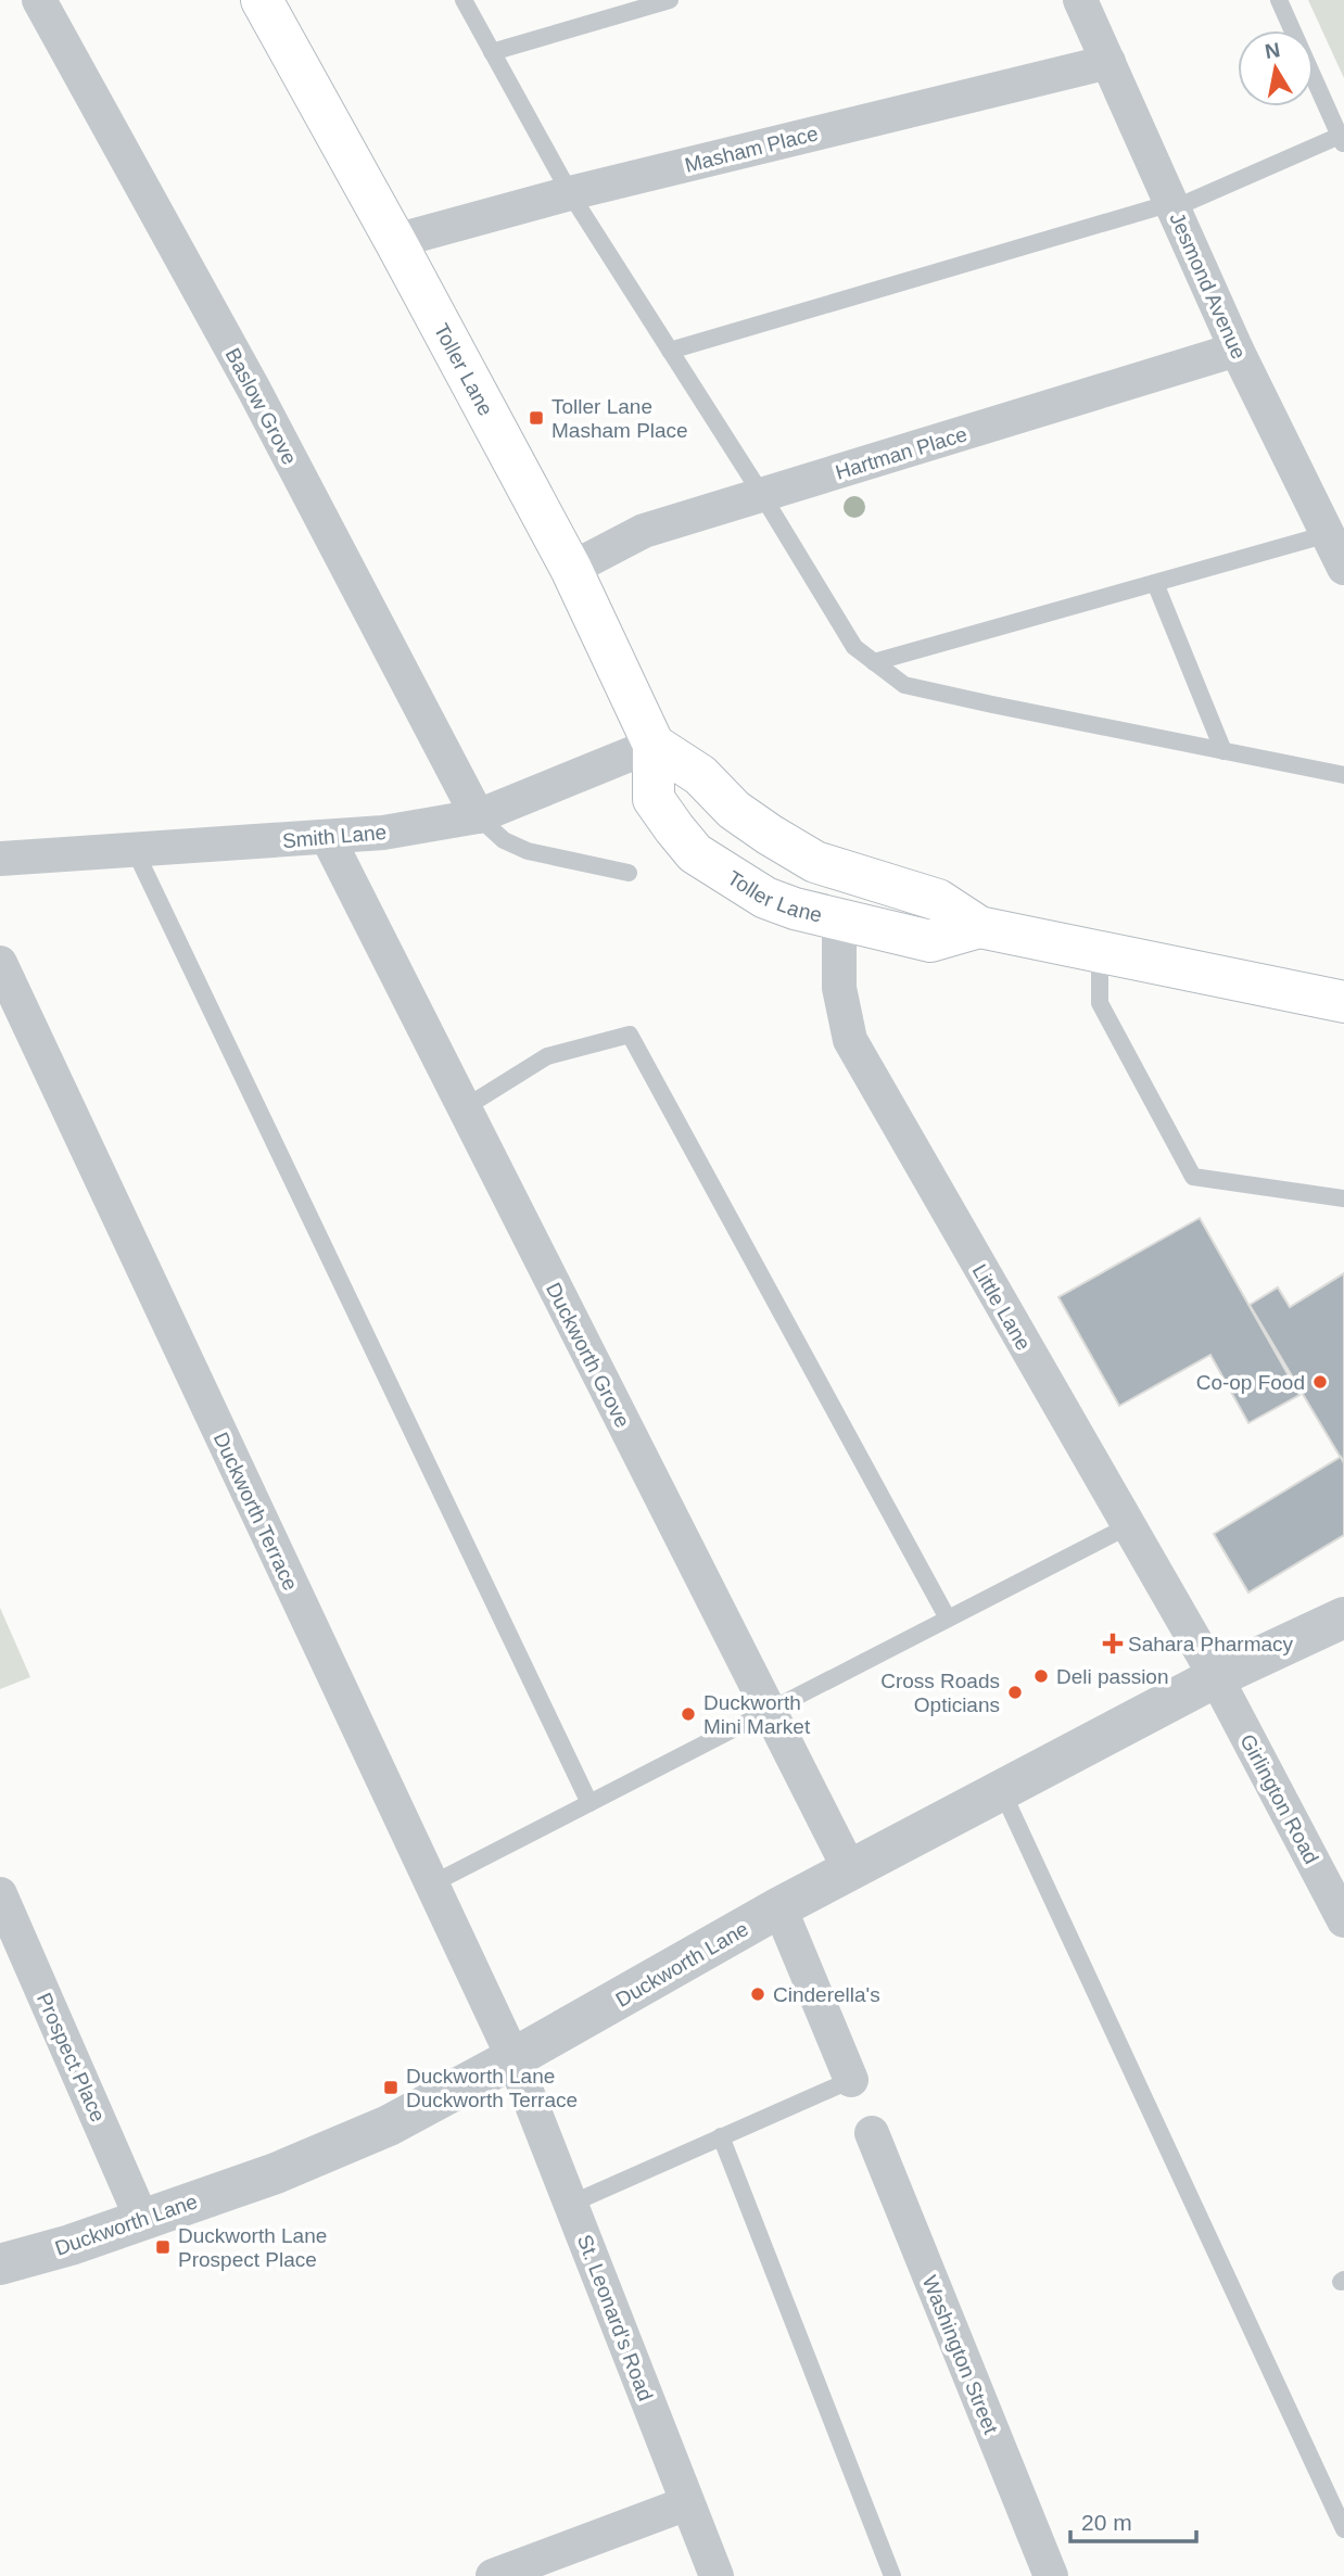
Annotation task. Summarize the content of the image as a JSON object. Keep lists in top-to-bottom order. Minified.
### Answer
{"streets":{"main road":["Toller Lane"],"street":["Masham Place","Jesmond Avenue","Baslow Grove","Hartman Place","Smith Lane","Little Lane","Duckworth Grove","Duckworth Terrace","Girlington Road","Duckworth Lane","Prospect Place","St. Leonard's Road","Washington Street"]},"crossings":[["Masham Place","Jesmond Avenue"],["Masham Place","Toller Lane"],["Jesmond Avenue","Hartman Place"],["Toller Lane","Hartman Place"],["Toller Lane","Smith Lane"],["Toller Lane","Little Lane"],["Baslow Grove","Smith Lane"],["Smith Lane","Duckworth Grove"],["Little Lane","Girlington Road"],["Little Lane","Duckworth Lane"],["Duckworth Grove","Duckworth Lane"],["Duckworth Terrace","Duckworth Lane"],["Duckworth Terrace","St. Leonard's Road"],["Girlington Road","Duckworth Lane"],["Duckworth Lane","Prospect Place"],["Duckworth Lane","St. Leonard's Road"]],"places":{"transit":["Toller Lane Masham Place","Duckworth Lane Duckworth Terrace","Duckworth Lane Prospect Place"],"other":["Co-op Food","Deli passion","Cross Roads Opticians","Duckworth Mini Market","Cinderella's"],"health":["Sahara Pharmacy"]},"scale_bar":"20 m","north":"top"}
